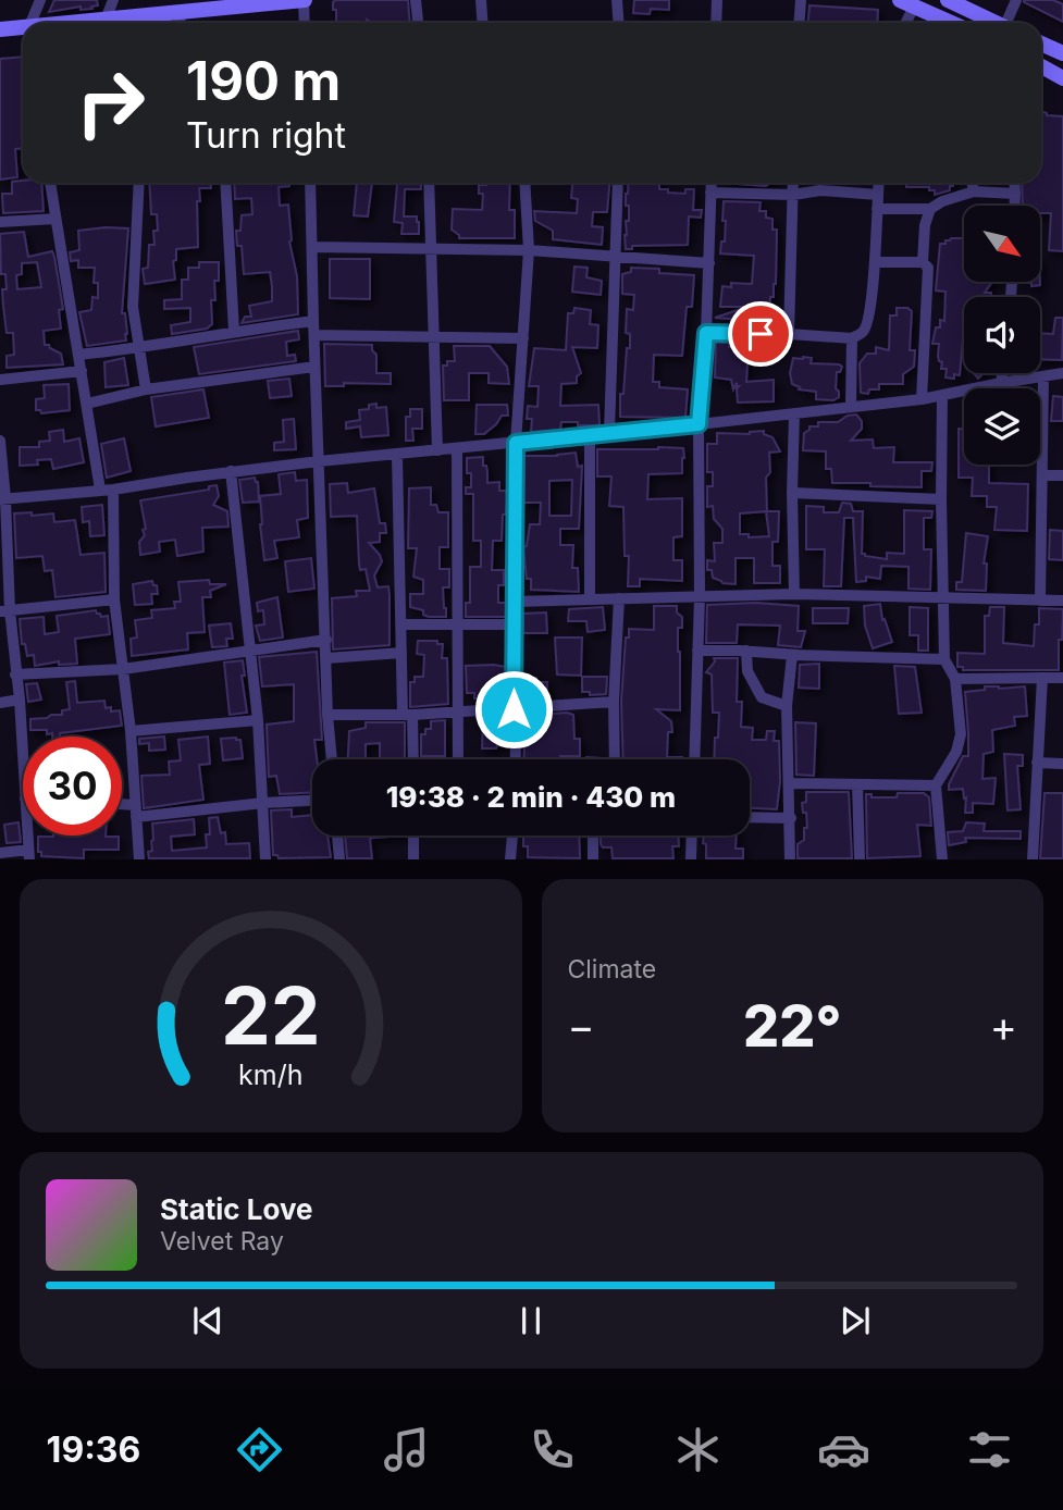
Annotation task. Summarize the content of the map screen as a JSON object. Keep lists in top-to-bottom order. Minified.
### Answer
{"north":"bottom right","page":{"turn":["190 m","Turn right"],"limit":"30","trip":"19:38 · 2 min · 430 m","tile":"Climate","heat":["−","22°","+"],"song":["Static Love","Velvet Ray"],"tabs":"19:36","gauge":["22","km/h"]}}
